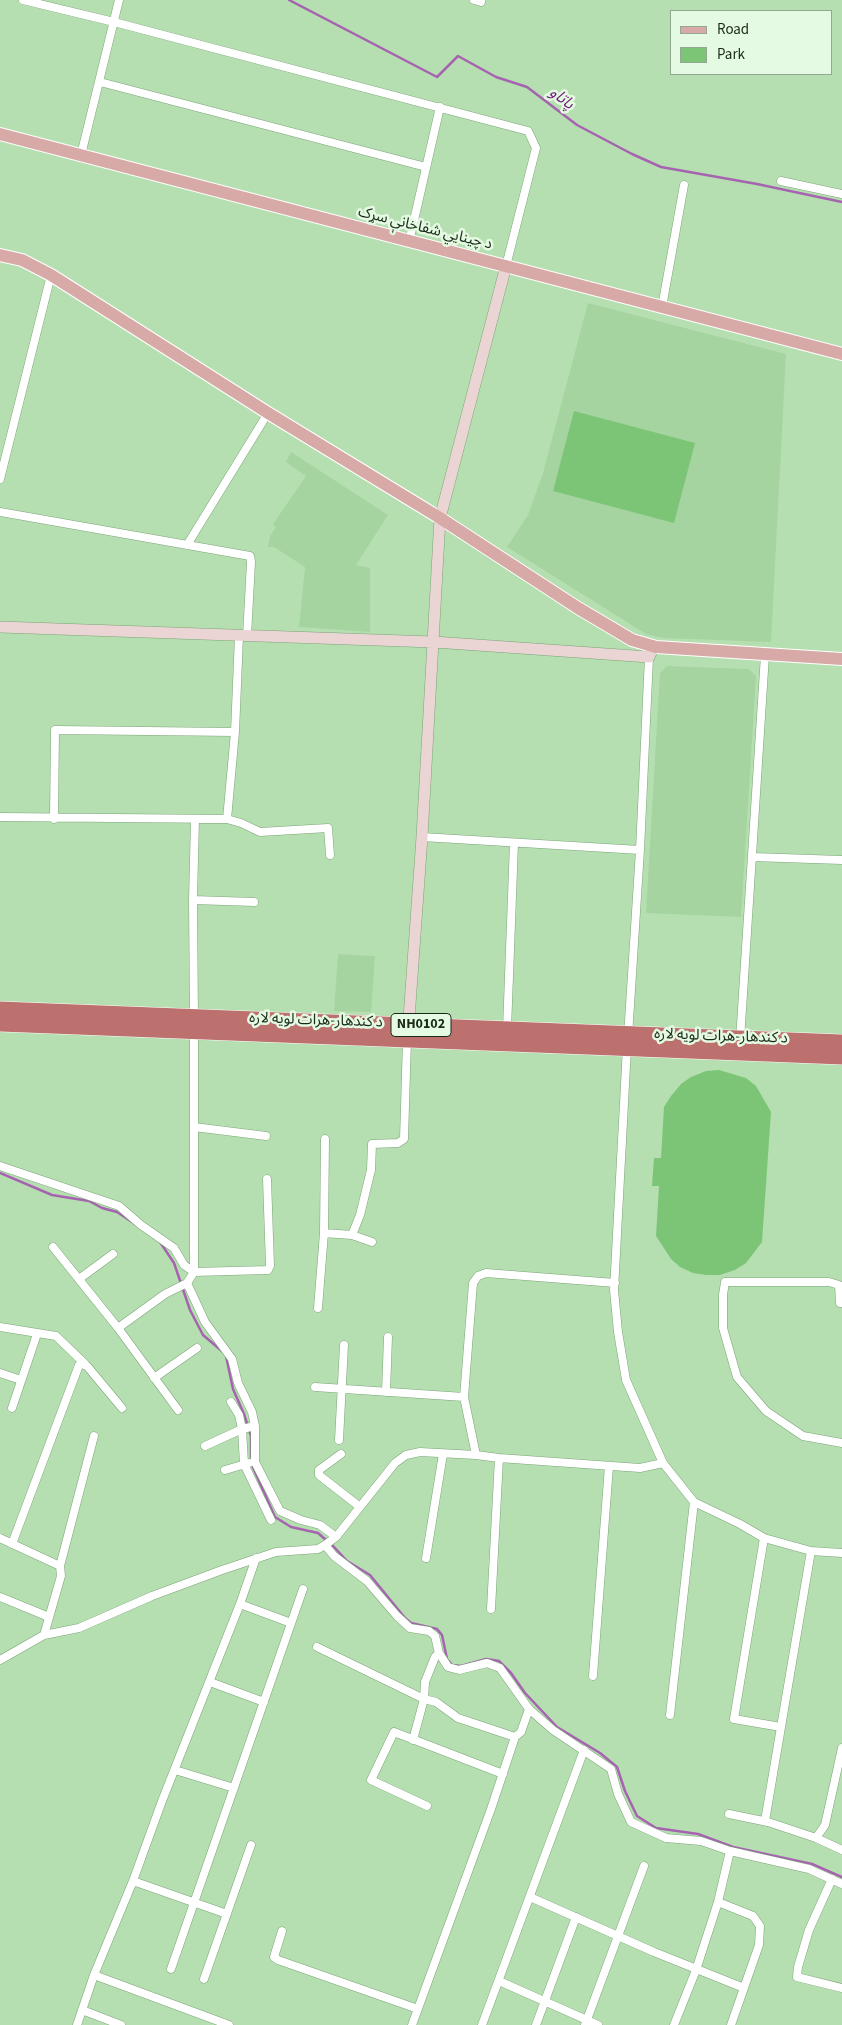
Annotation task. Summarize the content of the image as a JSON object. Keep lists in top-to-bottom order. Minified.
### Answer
{"streets":{"highway":["د کندهار-هرات لويه لاره","NH0102"],"main road":["د چينايي شفاخانې سړک"]},"water":["پاتاو"],"legend":["Road","Park"]}
